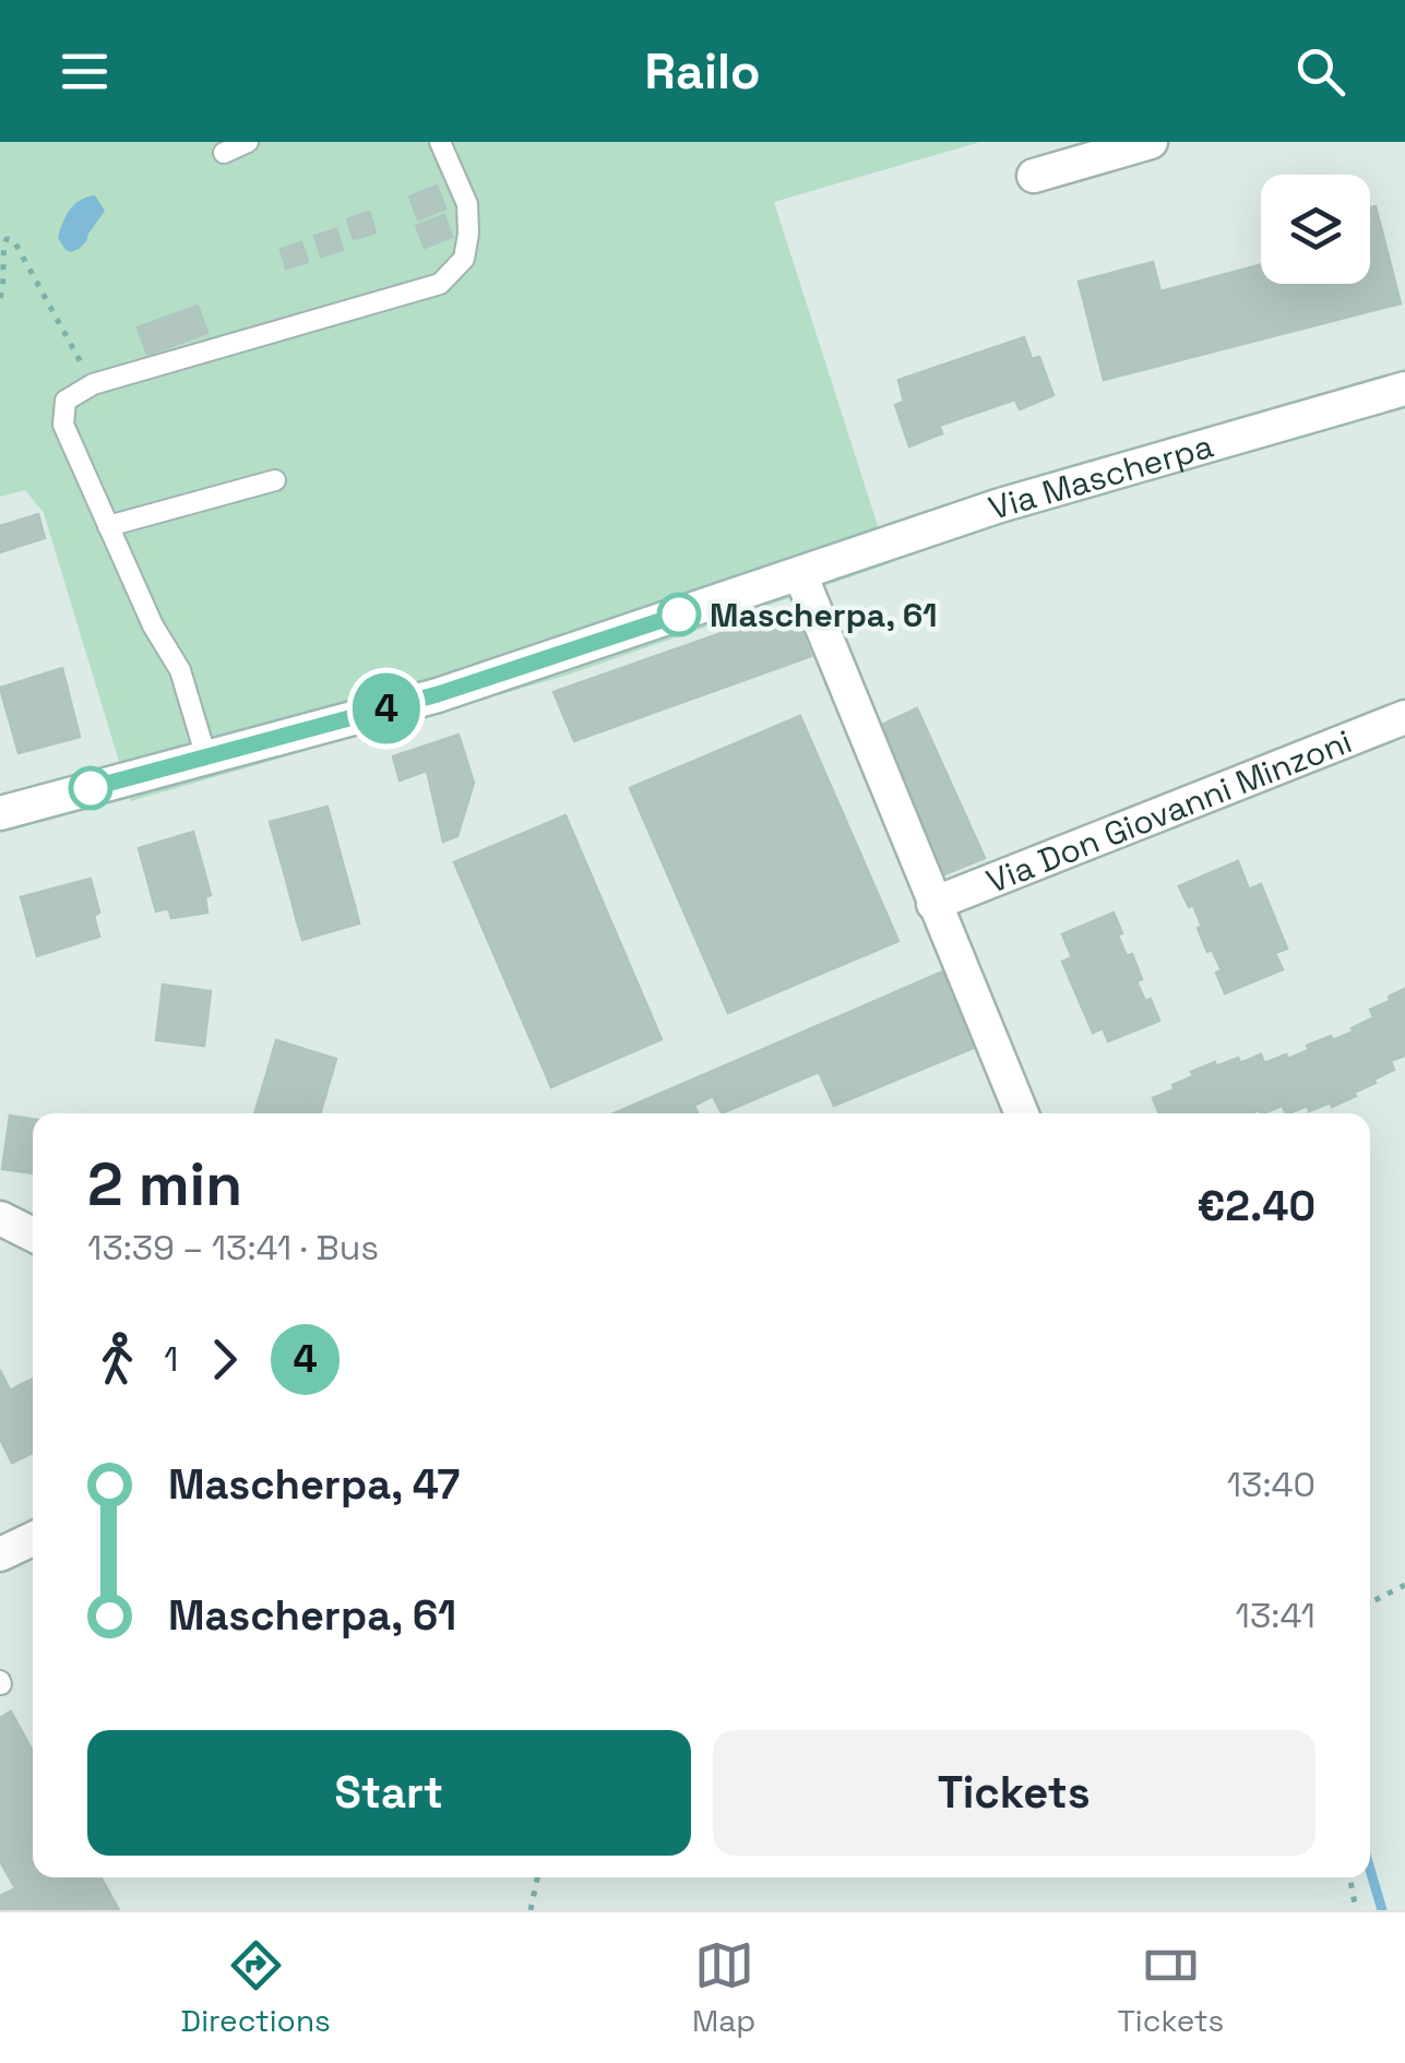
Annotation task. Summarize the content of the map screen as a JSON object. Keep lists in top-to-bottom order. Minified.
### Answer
{"streets":{"street":["Via Mascherpa","Via Don Giovanni Minzoni"]},"places":["Mascherpa, 61"],"lines":["bus line 4"],"page":{"header":"Railo","on_map":"4","heading":["2 min","13:39 – 13:41 · Bus","€2.40"],"legs":["1","4"],"list":[{"name":"Mascherpa, 47","value":"13:40"},{"name":"Mascherpa, 61","value":"13:41"}],"buttons":["Start","Tickets"],"tabs":["Directions","Map","Tickets"]}}
